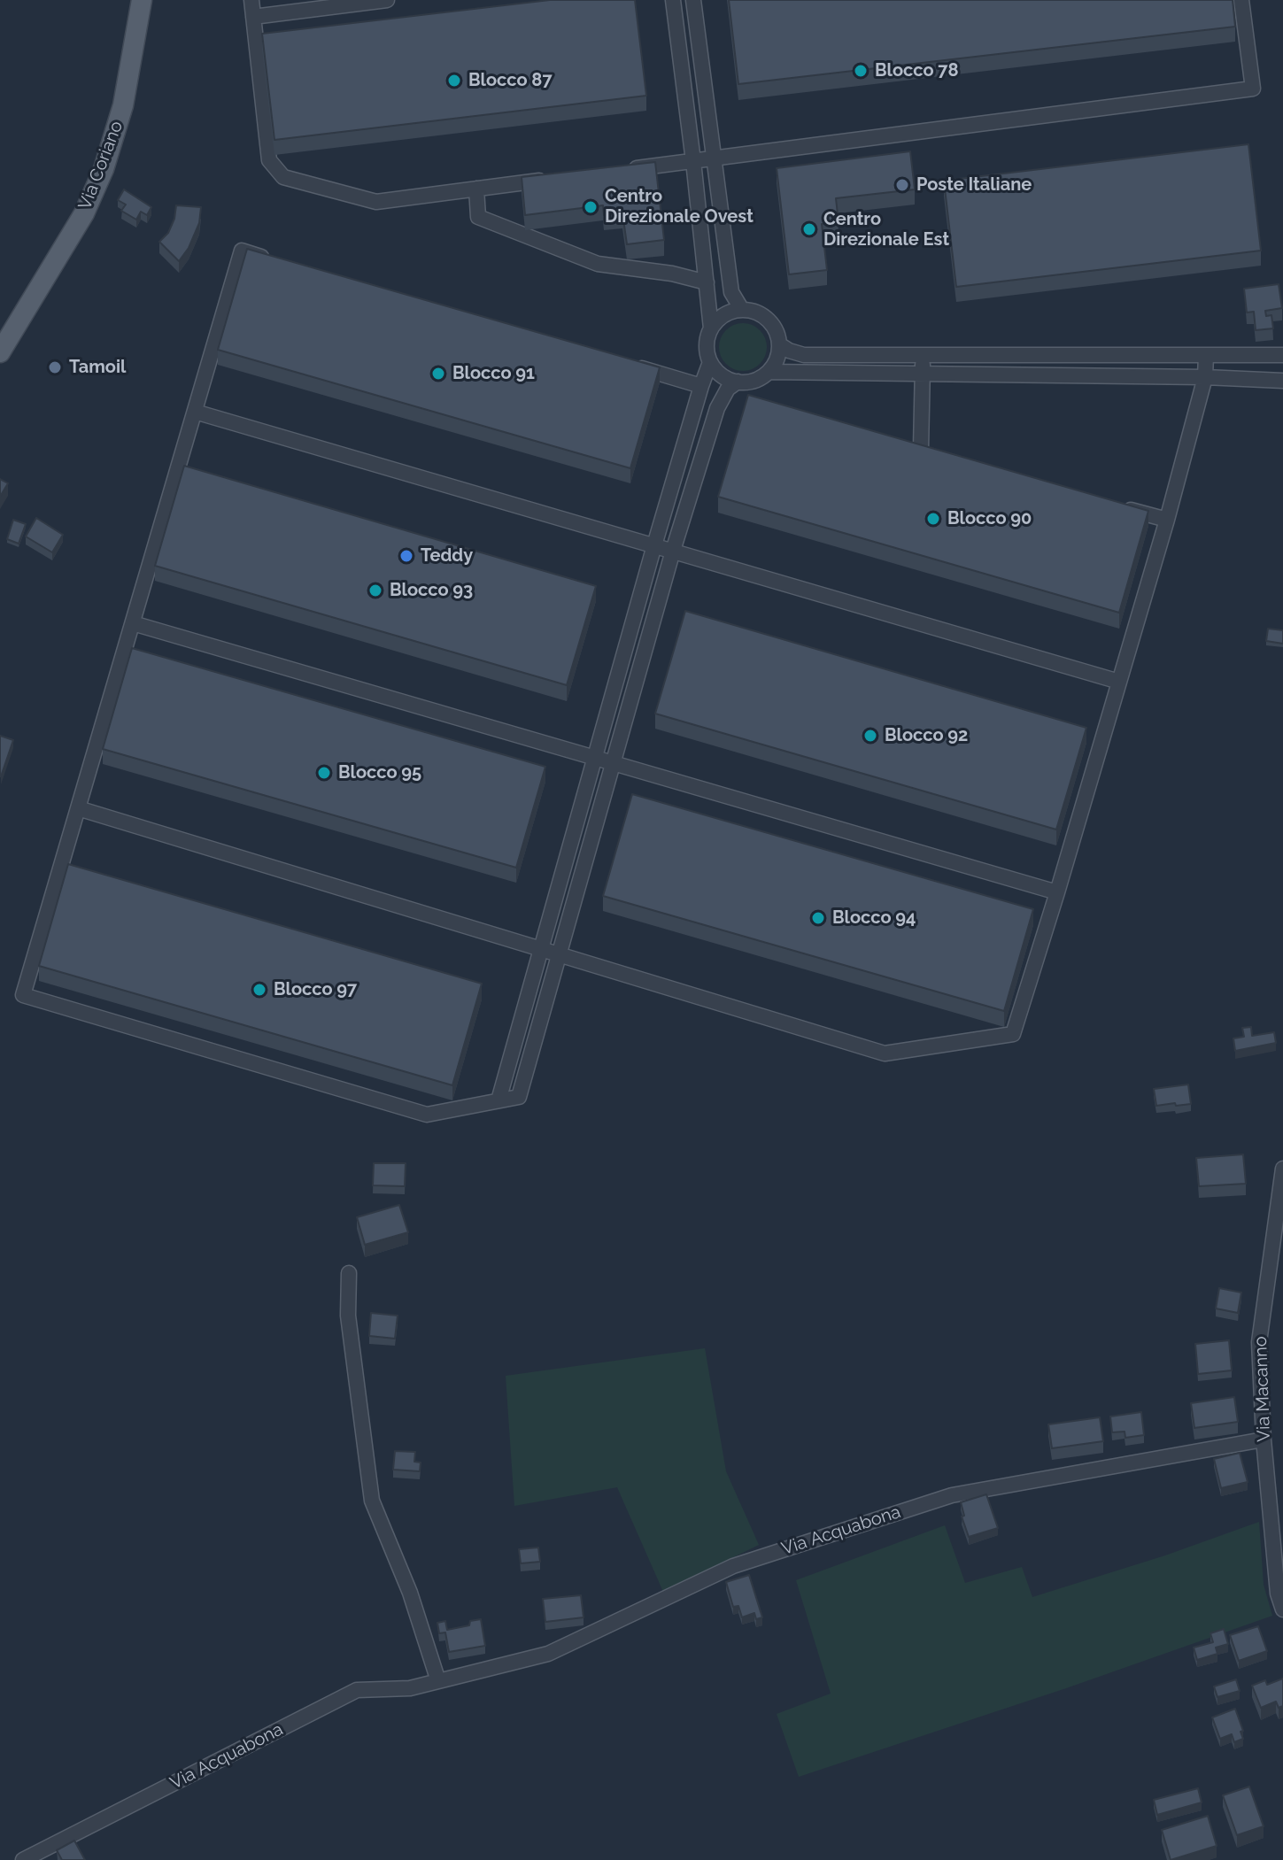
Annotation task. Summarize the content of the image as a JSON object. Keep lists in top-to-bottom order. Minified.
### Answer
{"streets":{"main road":["Via Coriano"],"street":["Via Macanno","Via Acquabona"]},"crossings":[["Via Macanno","Via Acquabona"]],"places":["Blocco 78","Blocco 87","Poste Italiane","Centro Direzionale Ovest","Centro Direzionale Est","Tamoil","Blocco 91","Blocco 90","Teddy","Blocco 93","Blocco 92","Blocco 95","Blocco 94","Blocco 97"]}
